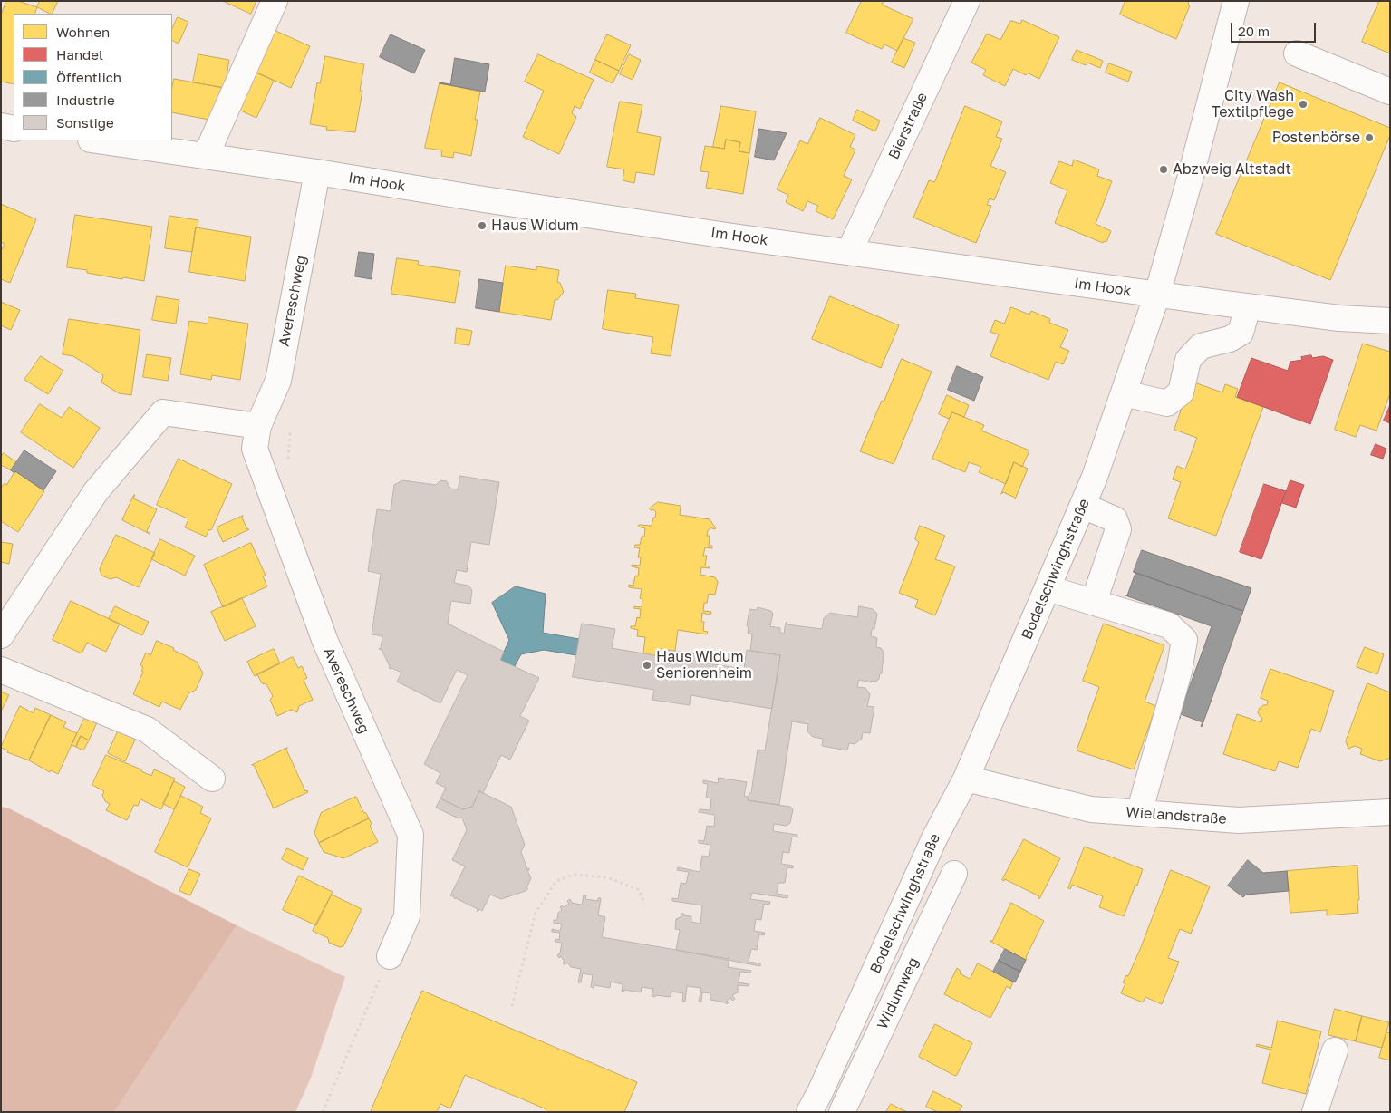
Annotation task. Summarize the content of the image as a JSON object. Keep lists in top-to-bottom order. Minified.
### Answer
{"streets":{"street":["Bierstraße","Im Hook","Avereschweg","Bodelschwinghstraße","Wielandstraße","Widumweg"]},"crossings":[["Bierstraße","Im Hook"],["Im Hook","Avereschweg"],["Im Hook","Bodelschwinghstraße"],["Bodelschwinghstraße","Wielandstraße"]],"places":["City Wash Textilpflege","Postenbörse","Abzweig Altstadt","Haus Widum","Haus Widum Seniorenheim"],"legend":["Wohnen","Handel","Öffentlich","Industrie","Sonstige"],"scale_bar":"20 m"}
